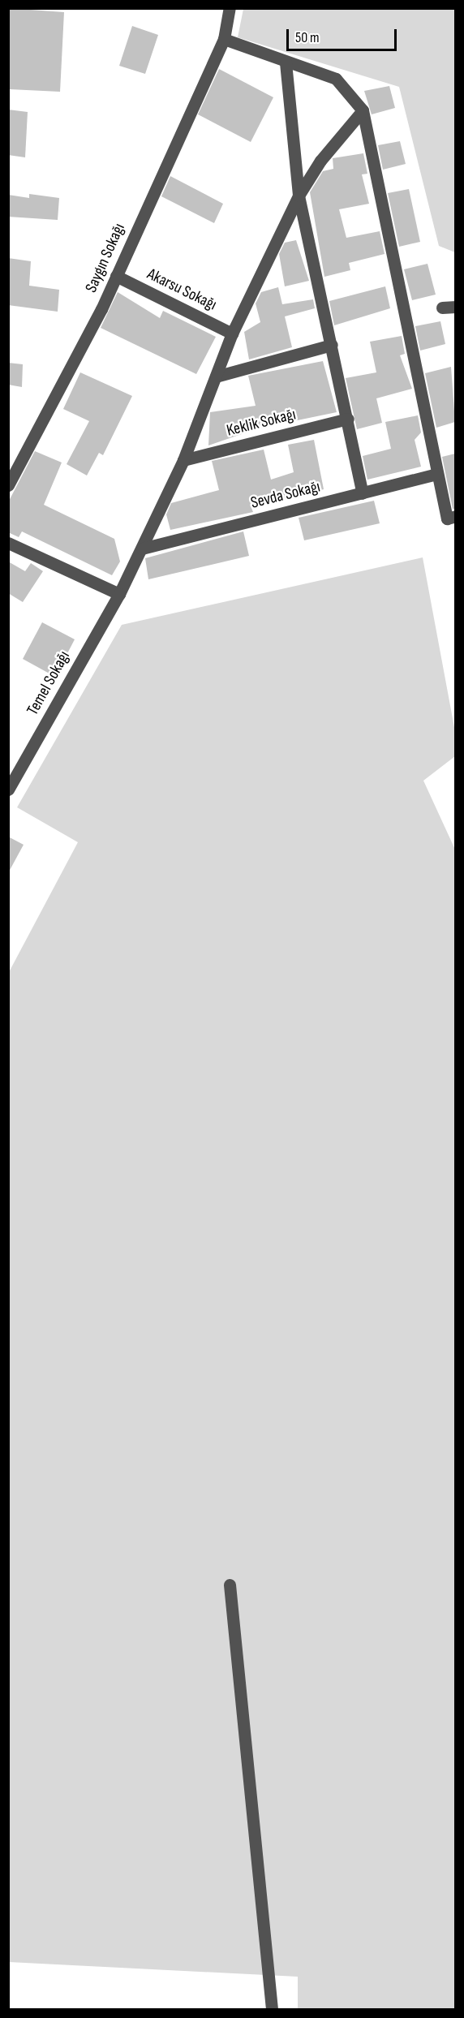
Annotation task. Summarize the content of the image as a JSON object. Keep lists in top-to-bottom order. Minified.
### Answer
{"streets":{"street":["Saygın Sokağı","Akarsu Sokağı","Keklik Sokağı","Sevda Sokağı","Temel Sokağı"]},"crossings":[["Saygın Sokağı","Akarsu Sokağı"],["Akarsu Sokağı","Temel Sokağı"],["Keklik Sokağı","Temel Sokağı"],["Sevda Sokağı","Temel Sokağı"]],"scale_bar":"50 m"}
